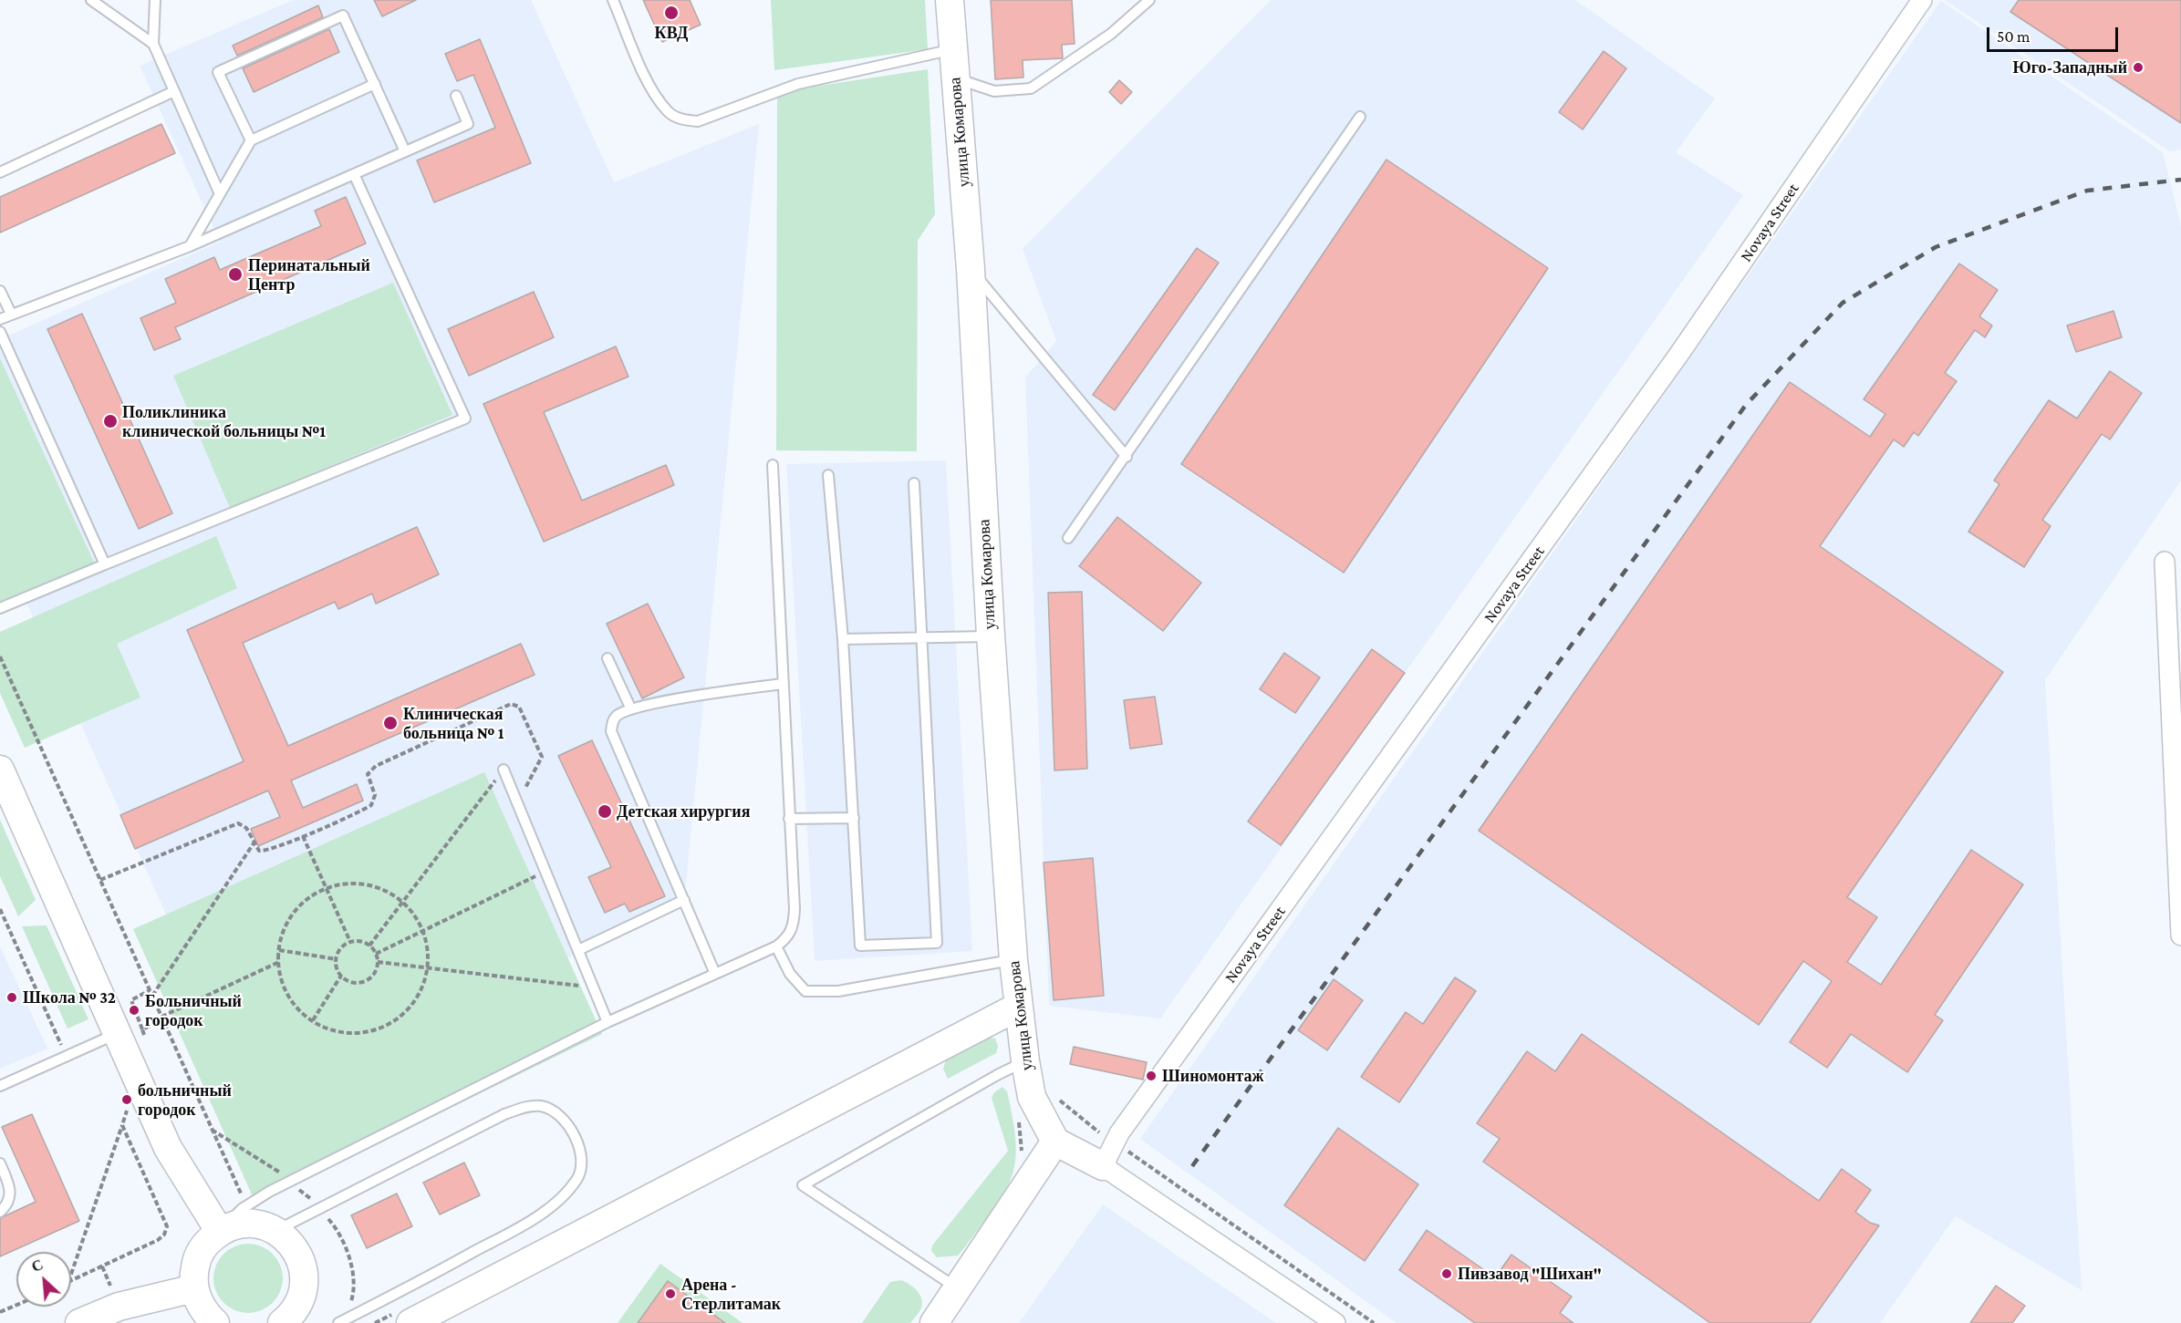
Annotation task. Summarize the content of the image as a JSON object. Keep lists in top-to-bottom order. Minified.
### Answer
{"streets":{"street":["улица Комарова","Novaya Street"]},"places":["КВД","Юго-Западный","Перинатальный Центр","Поликлиника клинической больницы №1","Клиническая больница № 1","Детская хирургия","Школа № 32","Больничный городок","Шиномонтаж","больничный городок","Пивзавод \"Шихан\"","Арена - Стерлитамак"],"scale_bar":"50 m","north":"top left"}
